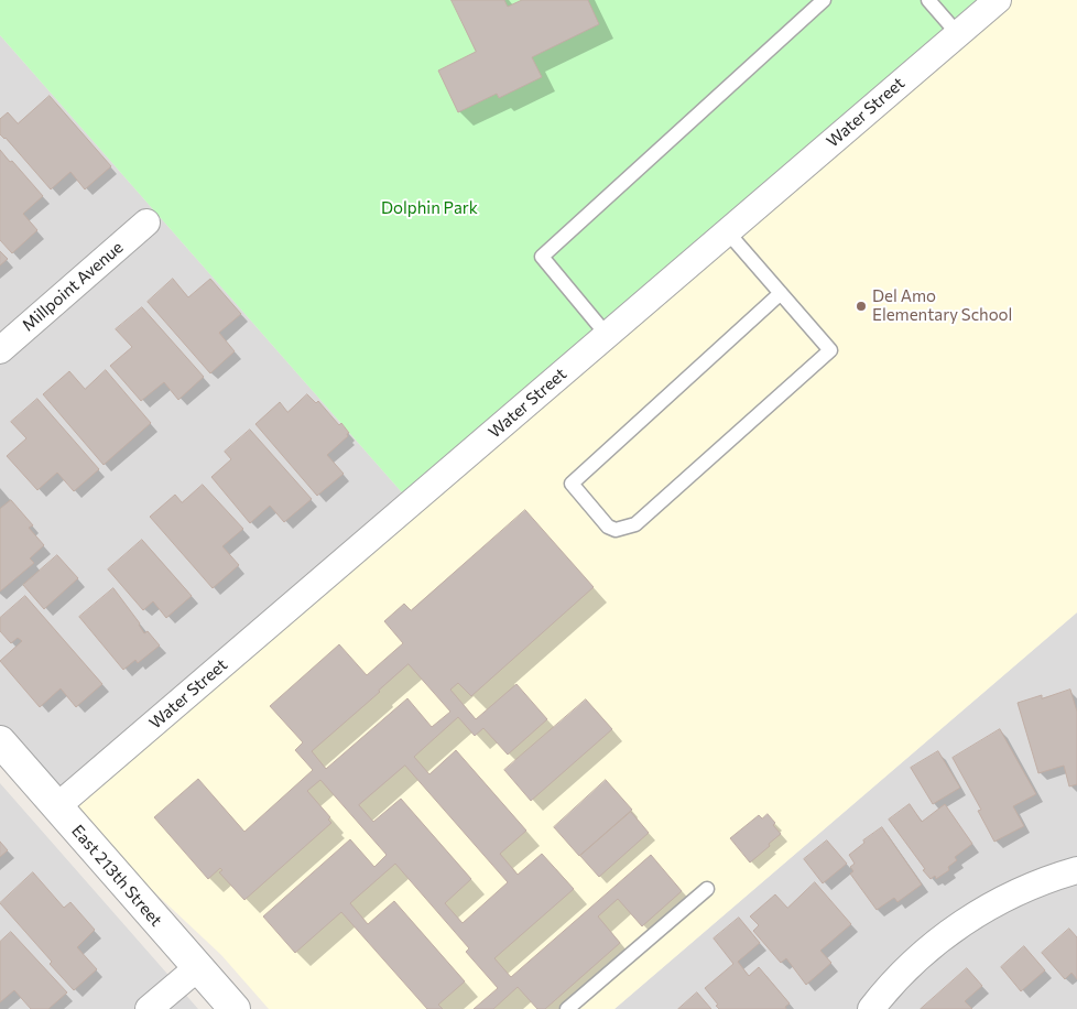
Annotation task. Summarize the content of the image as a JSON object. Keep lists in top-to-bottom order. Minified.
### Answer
{"streets":{"street":["Water Street","Millpoint Avenue","East 213th Street"]},"crossings":[["Water Street","East 213th Street"]],"parks":["Dolphin Park"],"places":["Del Amo Elementary School"]}
